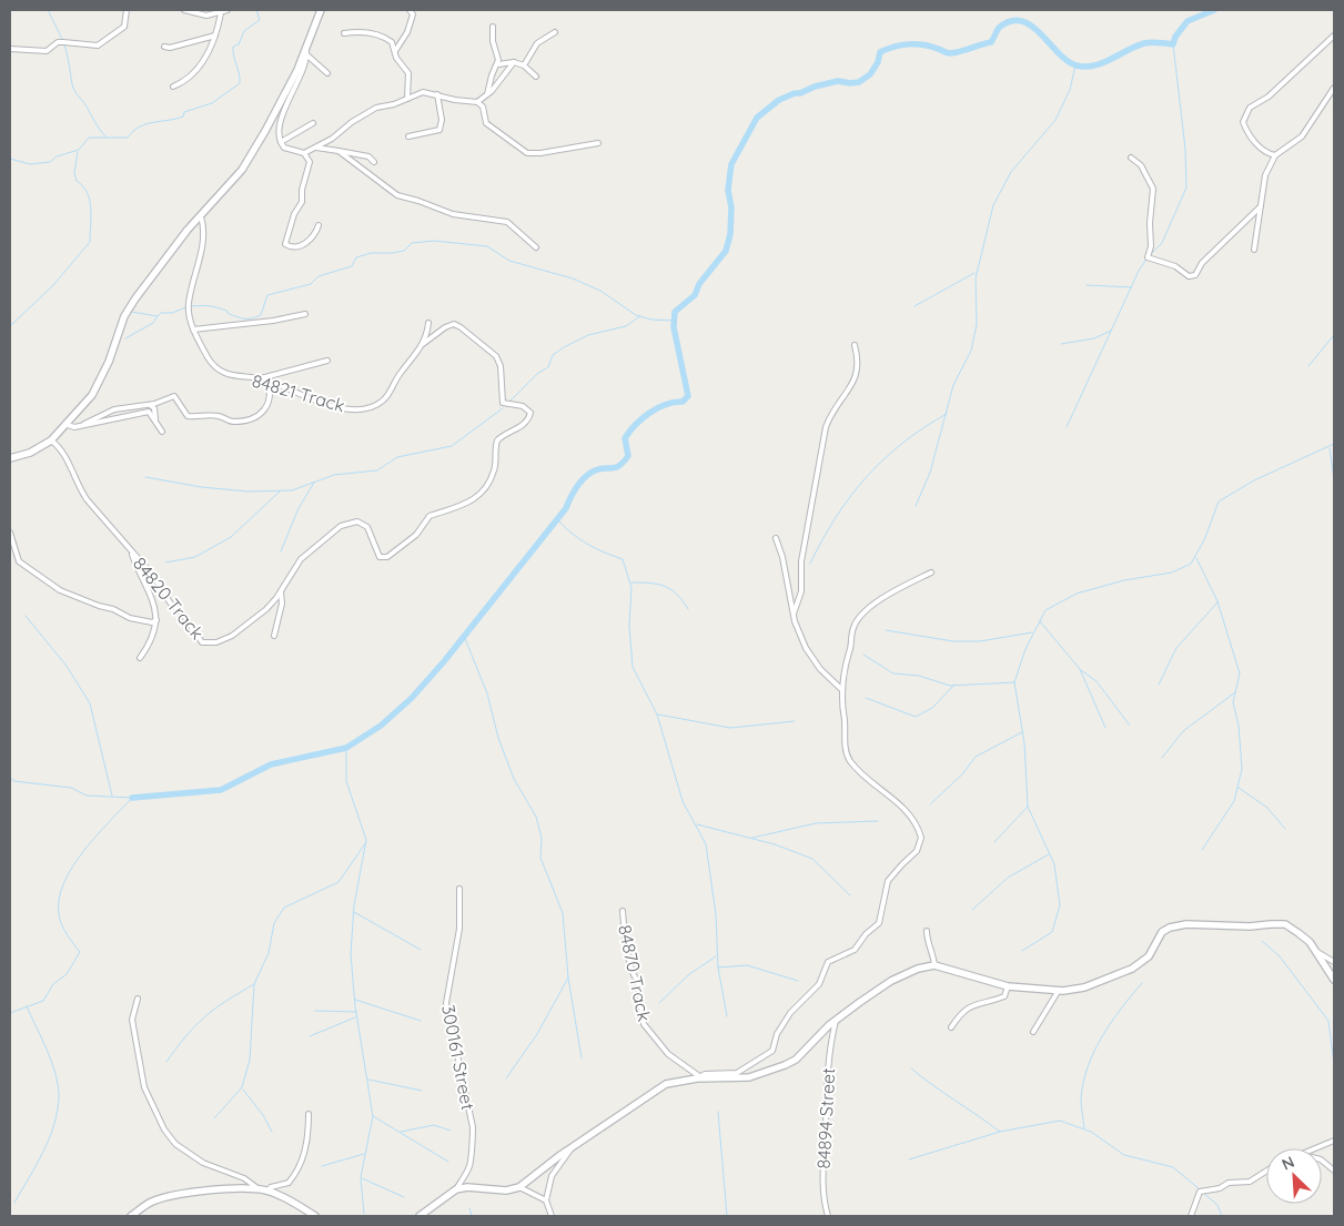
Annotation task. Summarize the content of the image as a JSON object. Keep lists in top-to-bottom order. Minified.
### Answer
{"streets":{"street":["84821 Track","84820 Track","84870 Track","300161 Street","84894 Street"]},"crossings":[["84821 Track","84820 Track"]],"north":"top left"}
